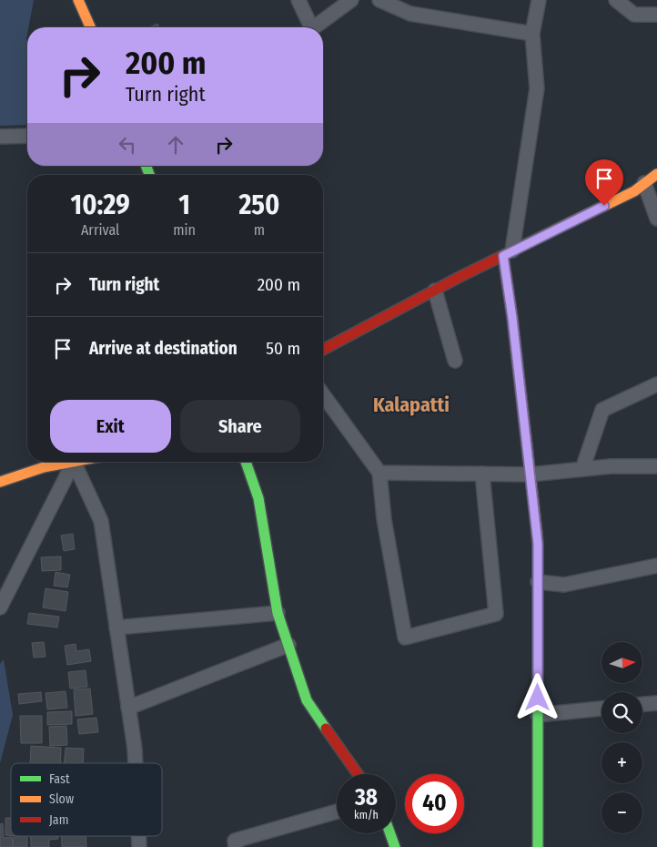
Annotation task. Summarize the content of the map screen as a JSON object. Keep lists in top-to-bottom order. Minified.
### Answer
{"districts":["Kalapatti"],"legend":["Fast","Slow","Jam"],"north":"right","page":{"turn":["200 m","Turn right"],"eta":["10:29","Arrival","1","min","250","m"],"list":[{"name":"Turn right","value":"200 m"},{"name":"Arrive at destination","value":"50 m"}],"buttons":["Exit","Share"],"map_buttons":["+","−"],"speed":"38 km/h","limit":"40"}}
